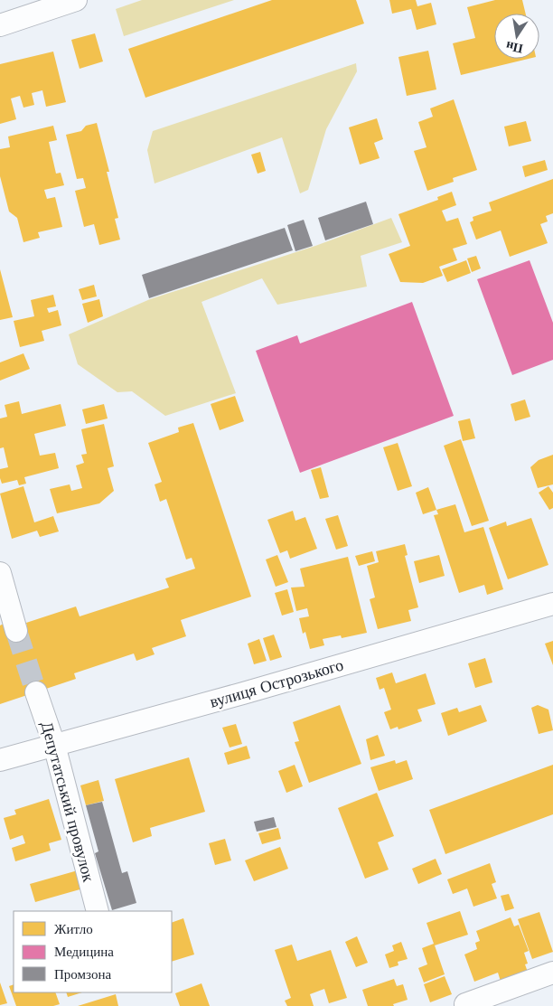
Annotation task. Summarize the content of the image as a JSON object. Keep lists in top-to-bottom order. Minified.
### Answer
{"streets":{"street":["вулиця Острозького","Депутатський провулок"]},"crossings":[["вулиця Острозького","Депутатський провулок"]],"legend":["Житло","Медицина","Промзона"],"north":"bottom"}
